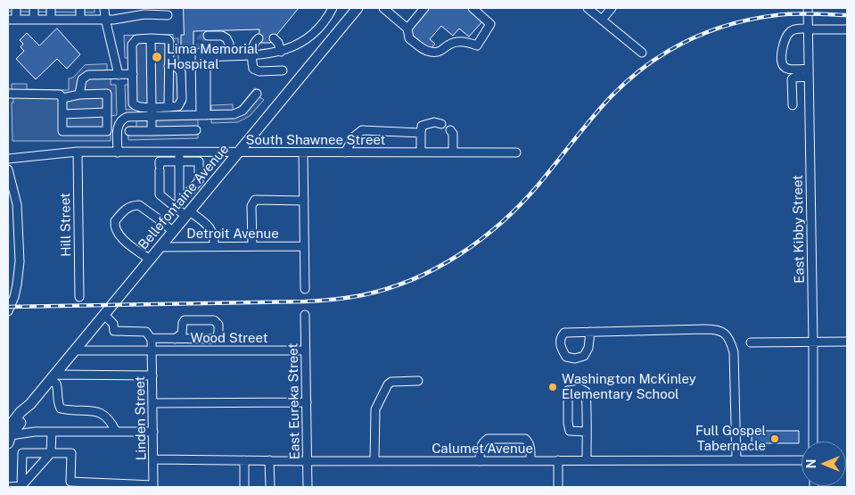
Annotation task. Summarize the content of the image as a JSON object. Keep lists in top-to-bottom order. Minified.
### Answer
{"streets":{"main road":["Bellefontaine Avenue"],"street":["South Shawnee Street","Hill Street","East Kibby Street","Detroit Avenue","Wood Street","East Eureka Street","Linden Street","Calumet Avenue"]},"crossings":[["South Shawnee Street","Bellefontaine Avenue"],["South Shawnee Street","Hill Street"],["Bellefontaine Avenue","Detroit Avenue"],["Bellefontaine Avenue","Wood Street"],["Wood Street","East Eureka Street"],["Wood Street","Linden Street"],["East Eureka Street","Calumet Avenue"],["Linden Street","Calumet Avenue"]],"places":["Lima Memorial Hospital","Washington McKinley Elementary School","Full Gospel Tabernacle"],"north":"left"}
